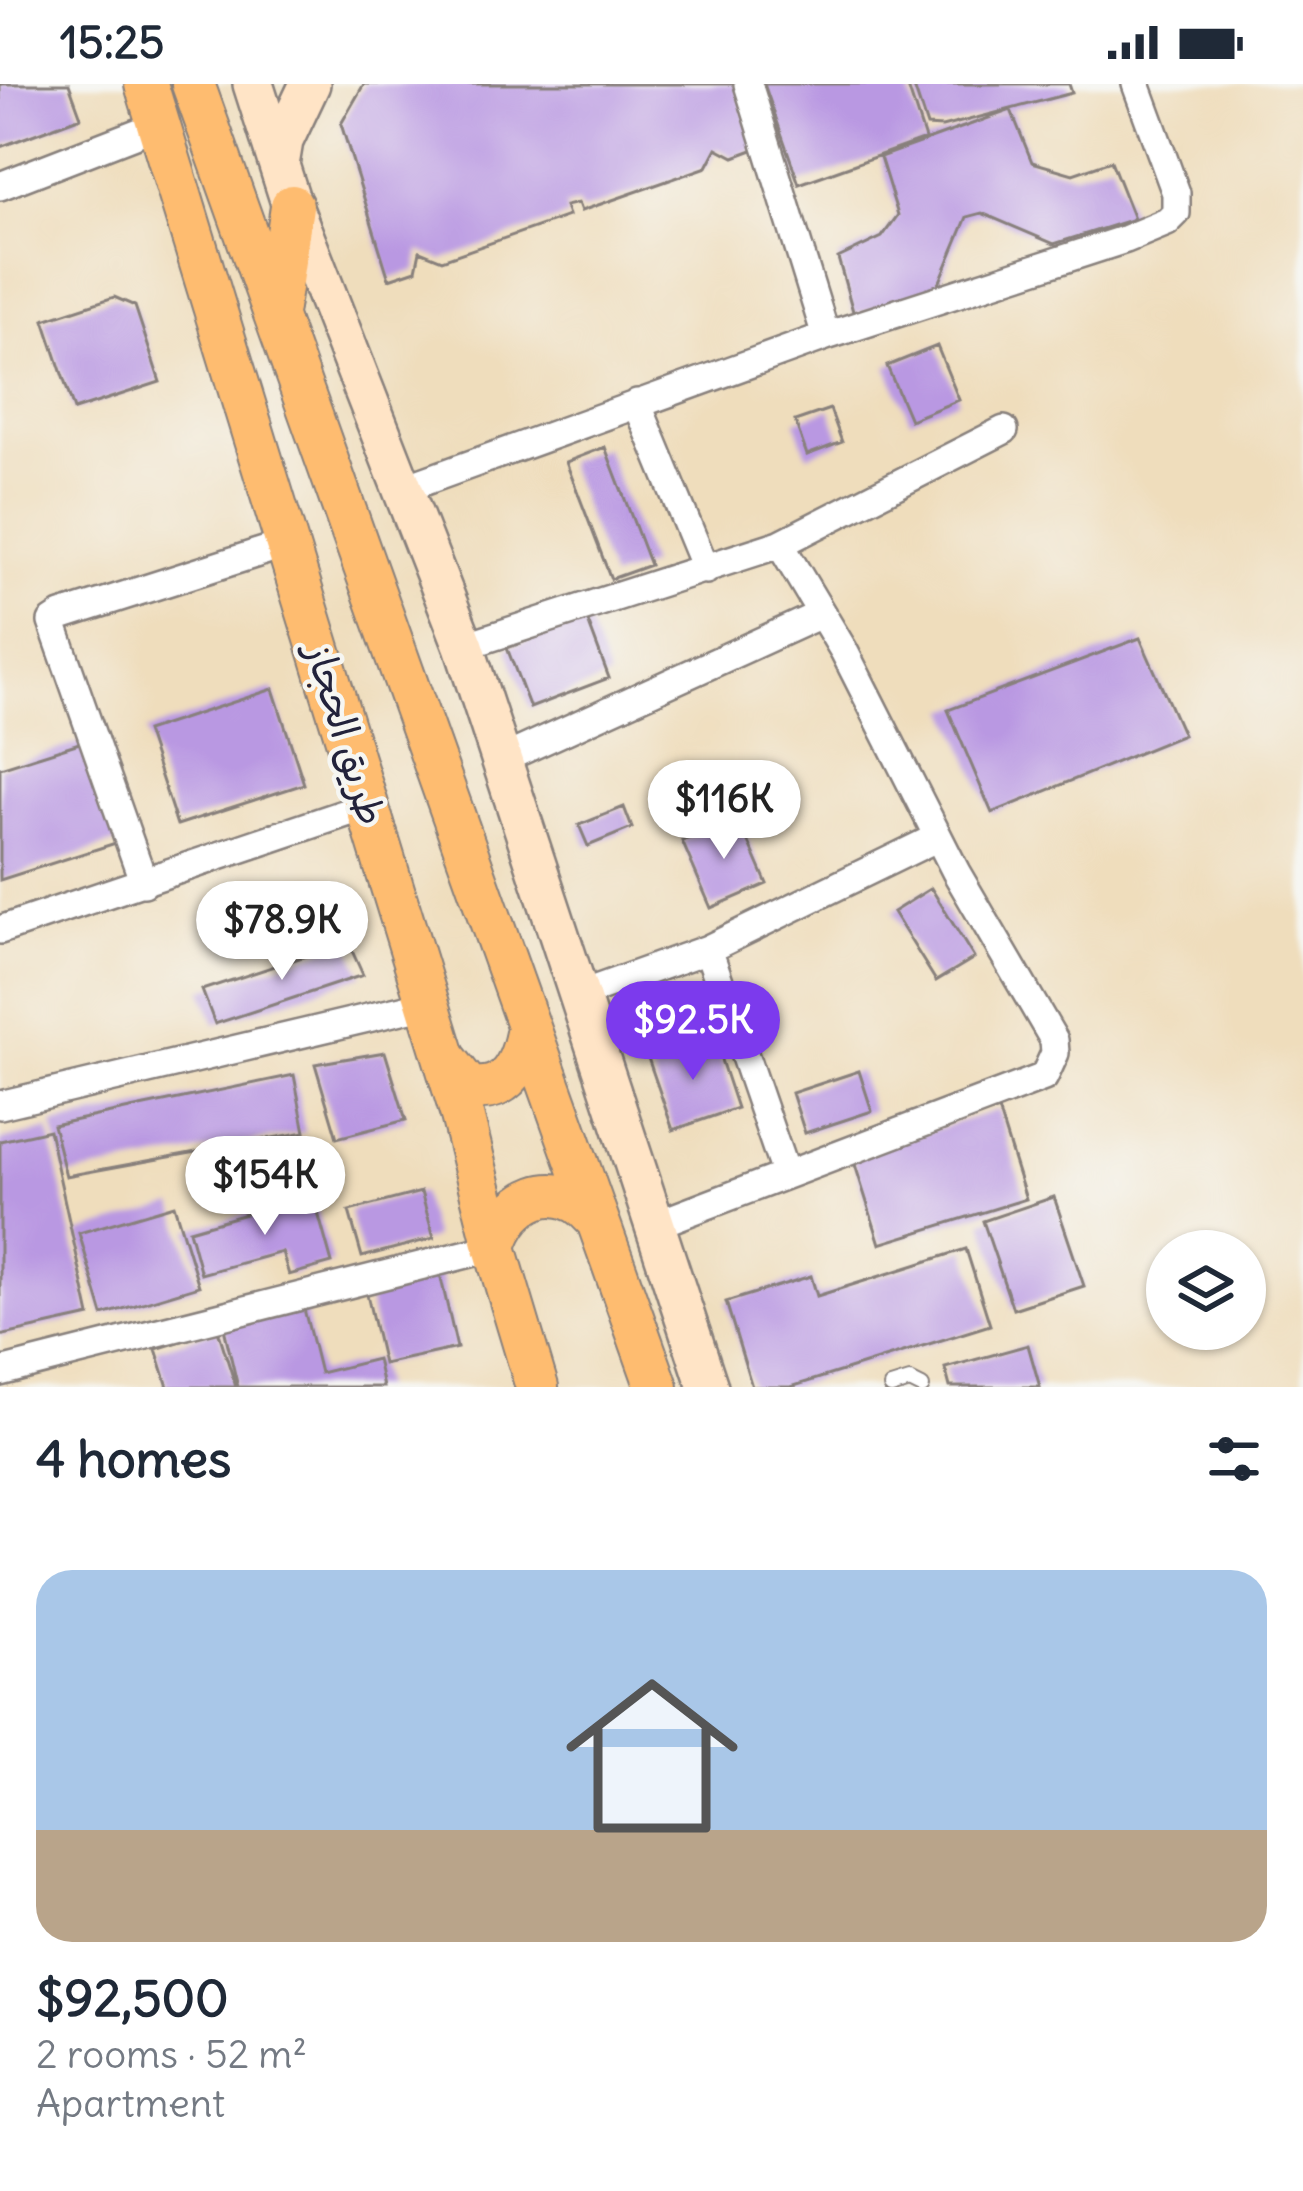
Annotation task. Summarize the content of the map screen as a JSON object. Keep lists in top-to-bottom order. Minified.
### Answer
{"streets":{"main road":["طريق الحجاز"]},"page":{"status":"15:25","price":["$116K","$78.9K","$92.5K","$154K"],"heading":"4 homes","list":[{"name":"$92,500","note":"2 rooms · 52 m² · Apartment"}]}}
